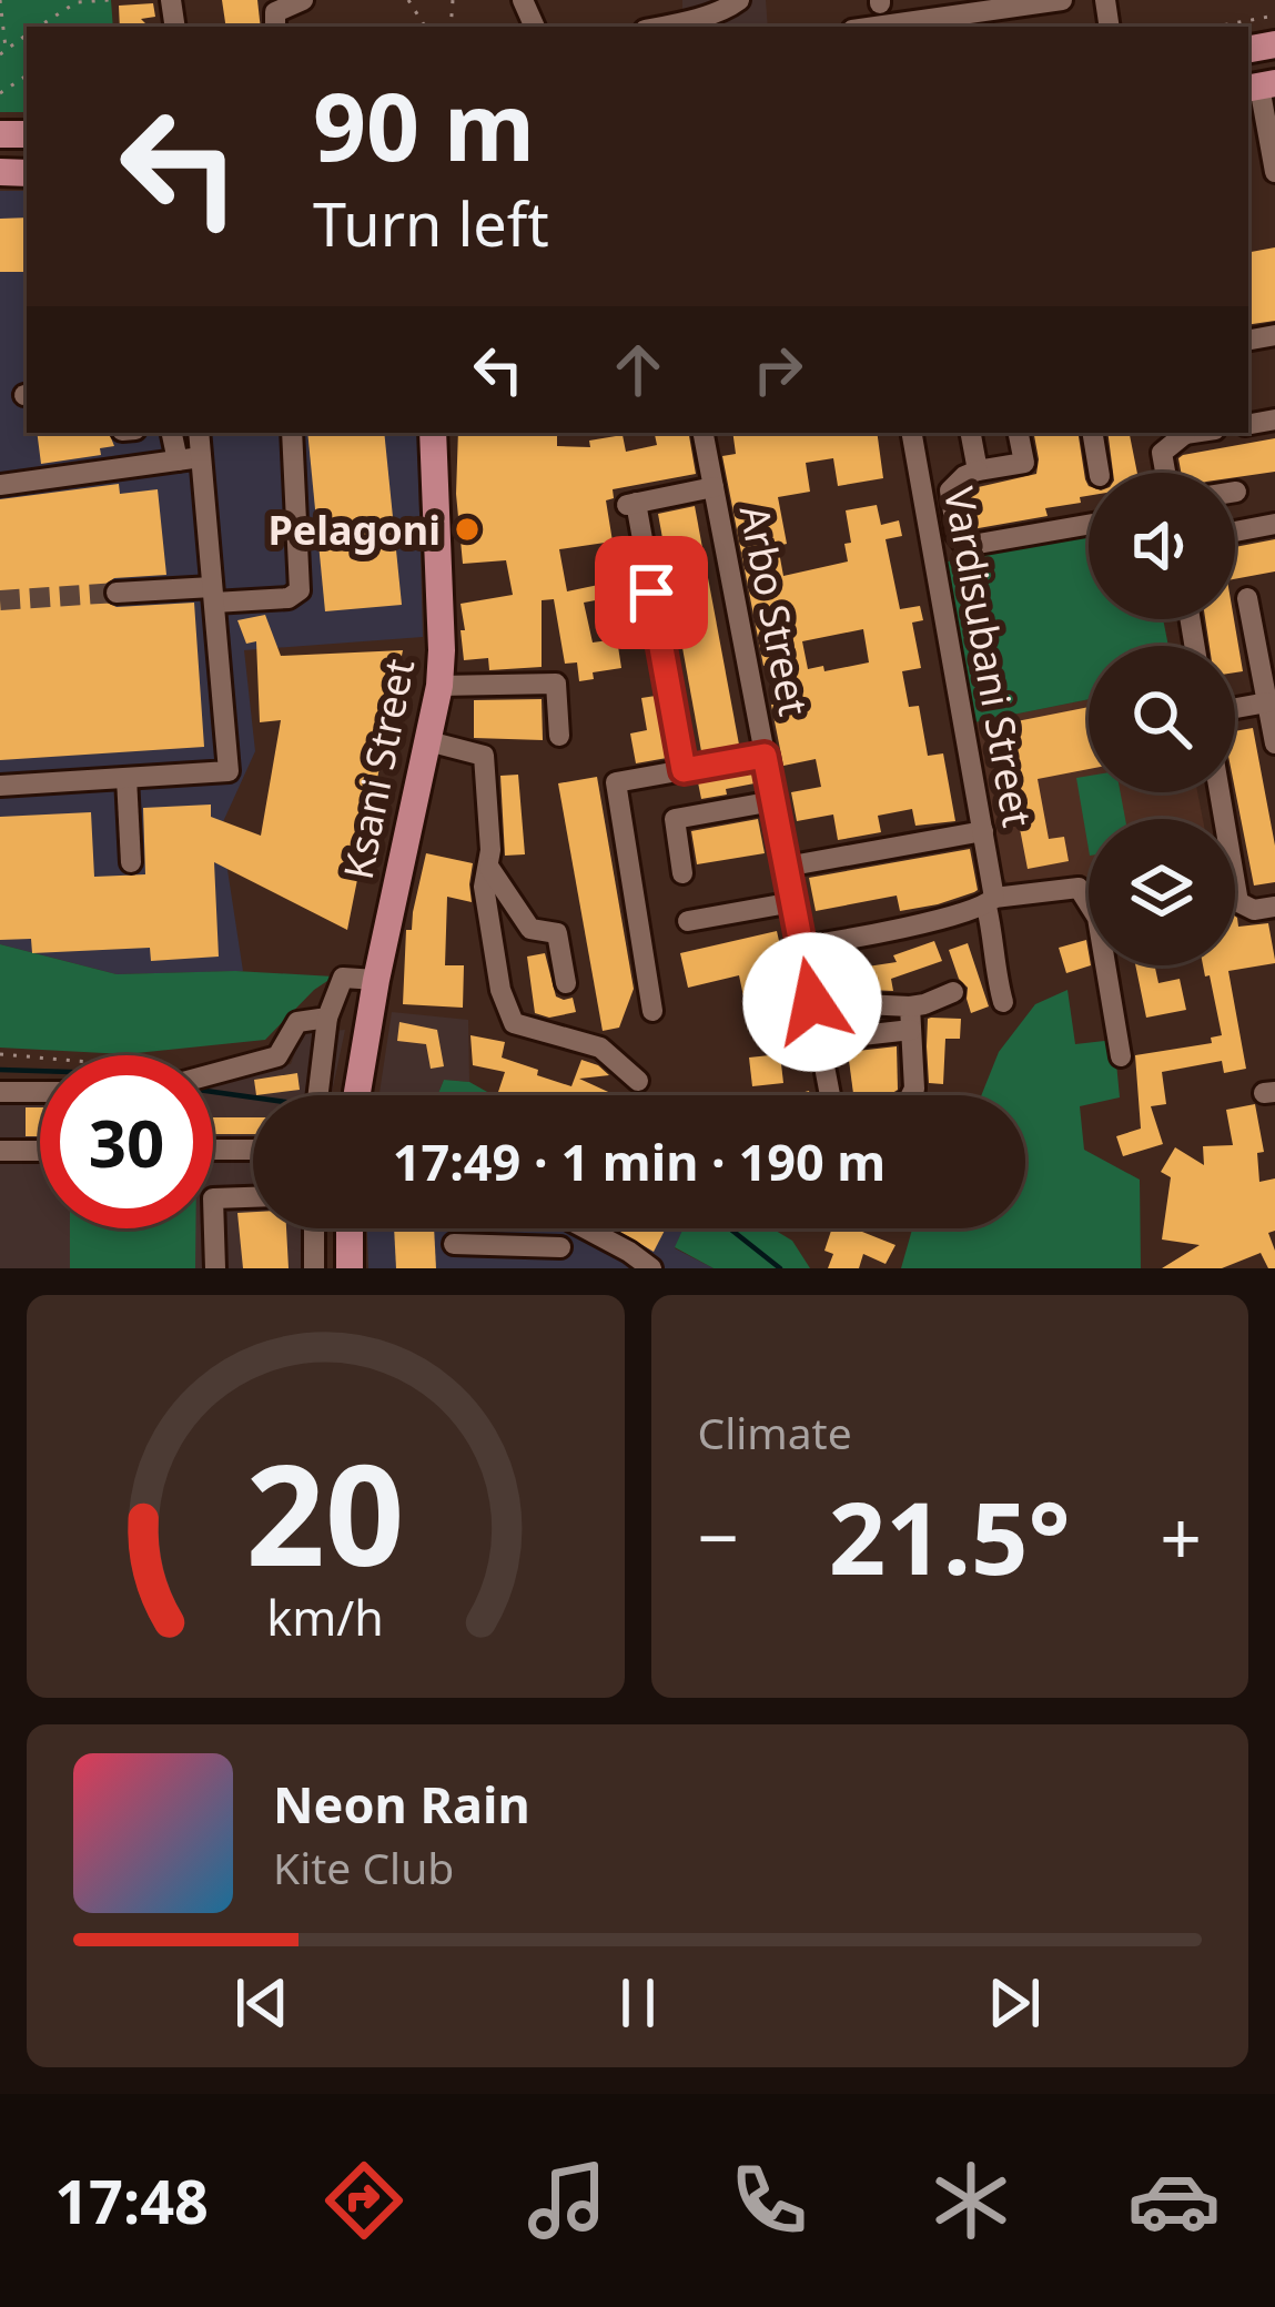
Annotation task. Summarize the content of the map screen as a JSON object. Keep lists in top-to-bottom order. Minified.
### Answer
{"streets":{"main road":["Ksani Street"],"street":["Arbo Street","Vardisubani Street"]},"places":["Pelagoni"],"page":{"turn":["90 m","Turn left"],"limit":"30","trip":"17:49 · 1 min · 190 m","tile":"Climate","heat":["−","21.5°","+"],"song":["Neon Rain","Kite Club"],"tabs":"17:48","gauge":["20","km/h"]}}
